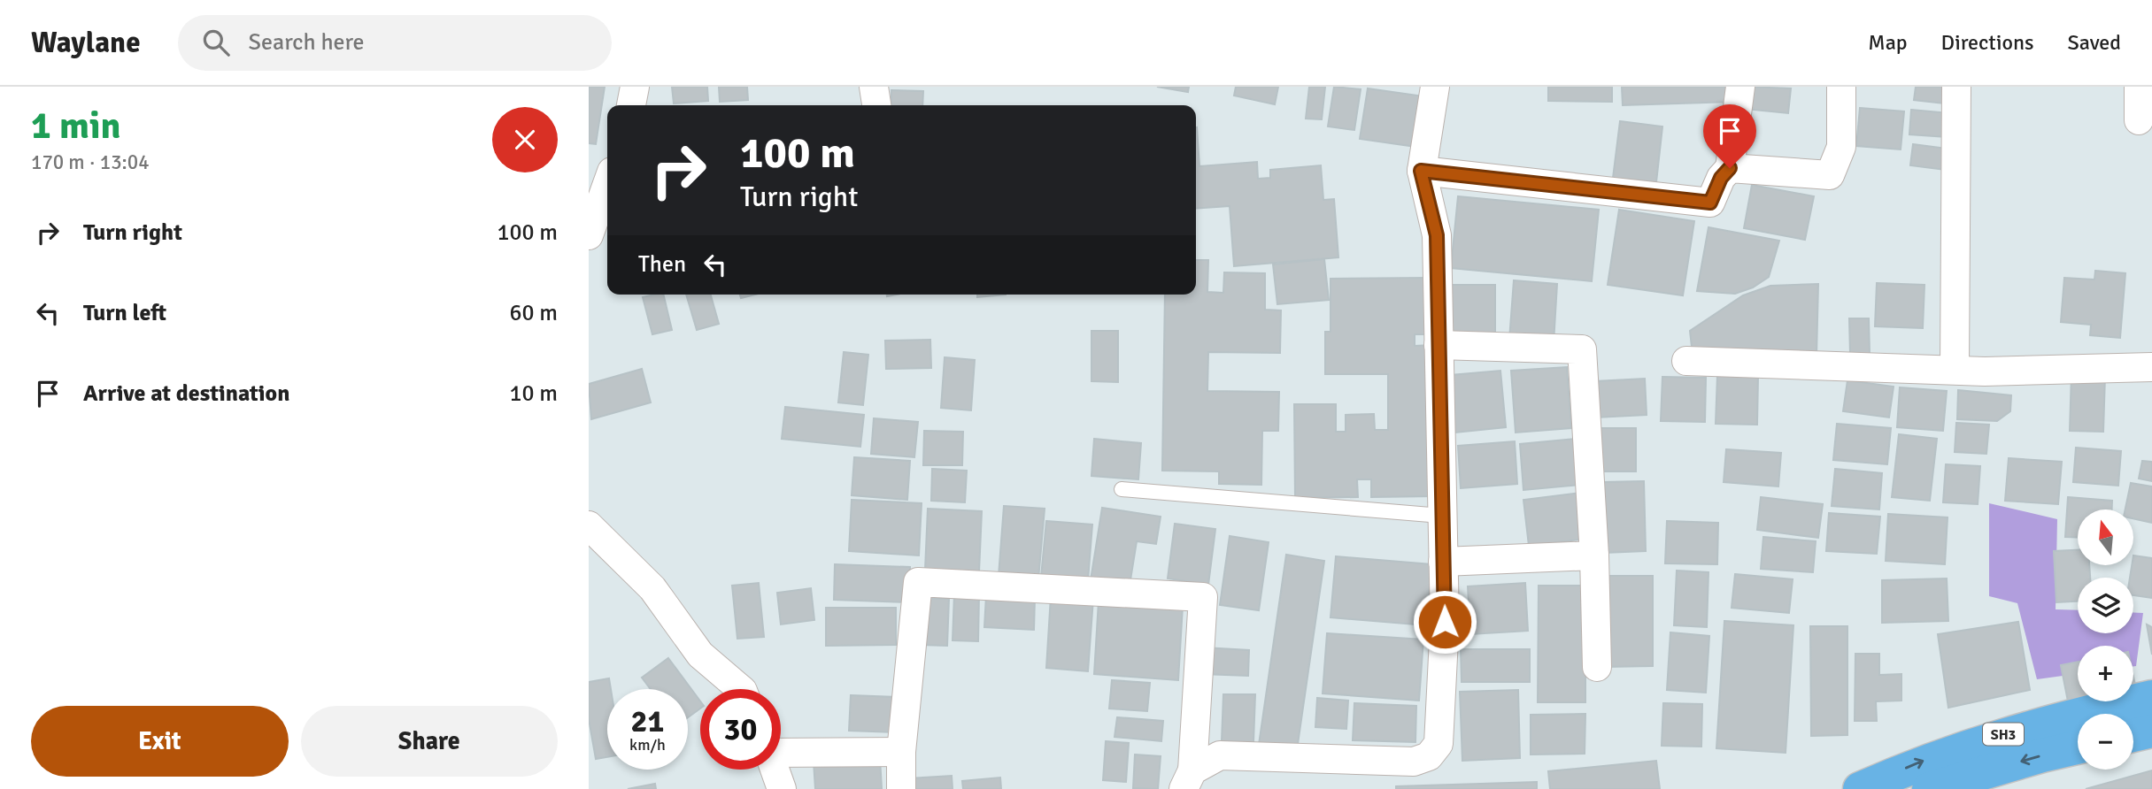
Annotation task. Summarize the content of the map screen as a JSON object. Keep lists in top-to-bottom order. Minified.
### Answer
{"streets":{"main road":["SH3"]},"north":"top","page":{"header":"Waylane","search":"Search here","nav":["Map","Directions","Saved"],"heading":["1 min","170 m · 13:04"],"turn":["100 m","Turn right"],"list":[{"name":"Turn right","value":"100 m"},{"name":"Turn left","value":"60 m"},{"name":"Arrive at destination","value":"10 m"}],"then":"Then","map_buttons":["+","−"],"speed":"21 km/h","limit":"30","buttons":["Exit","Share"]}}
